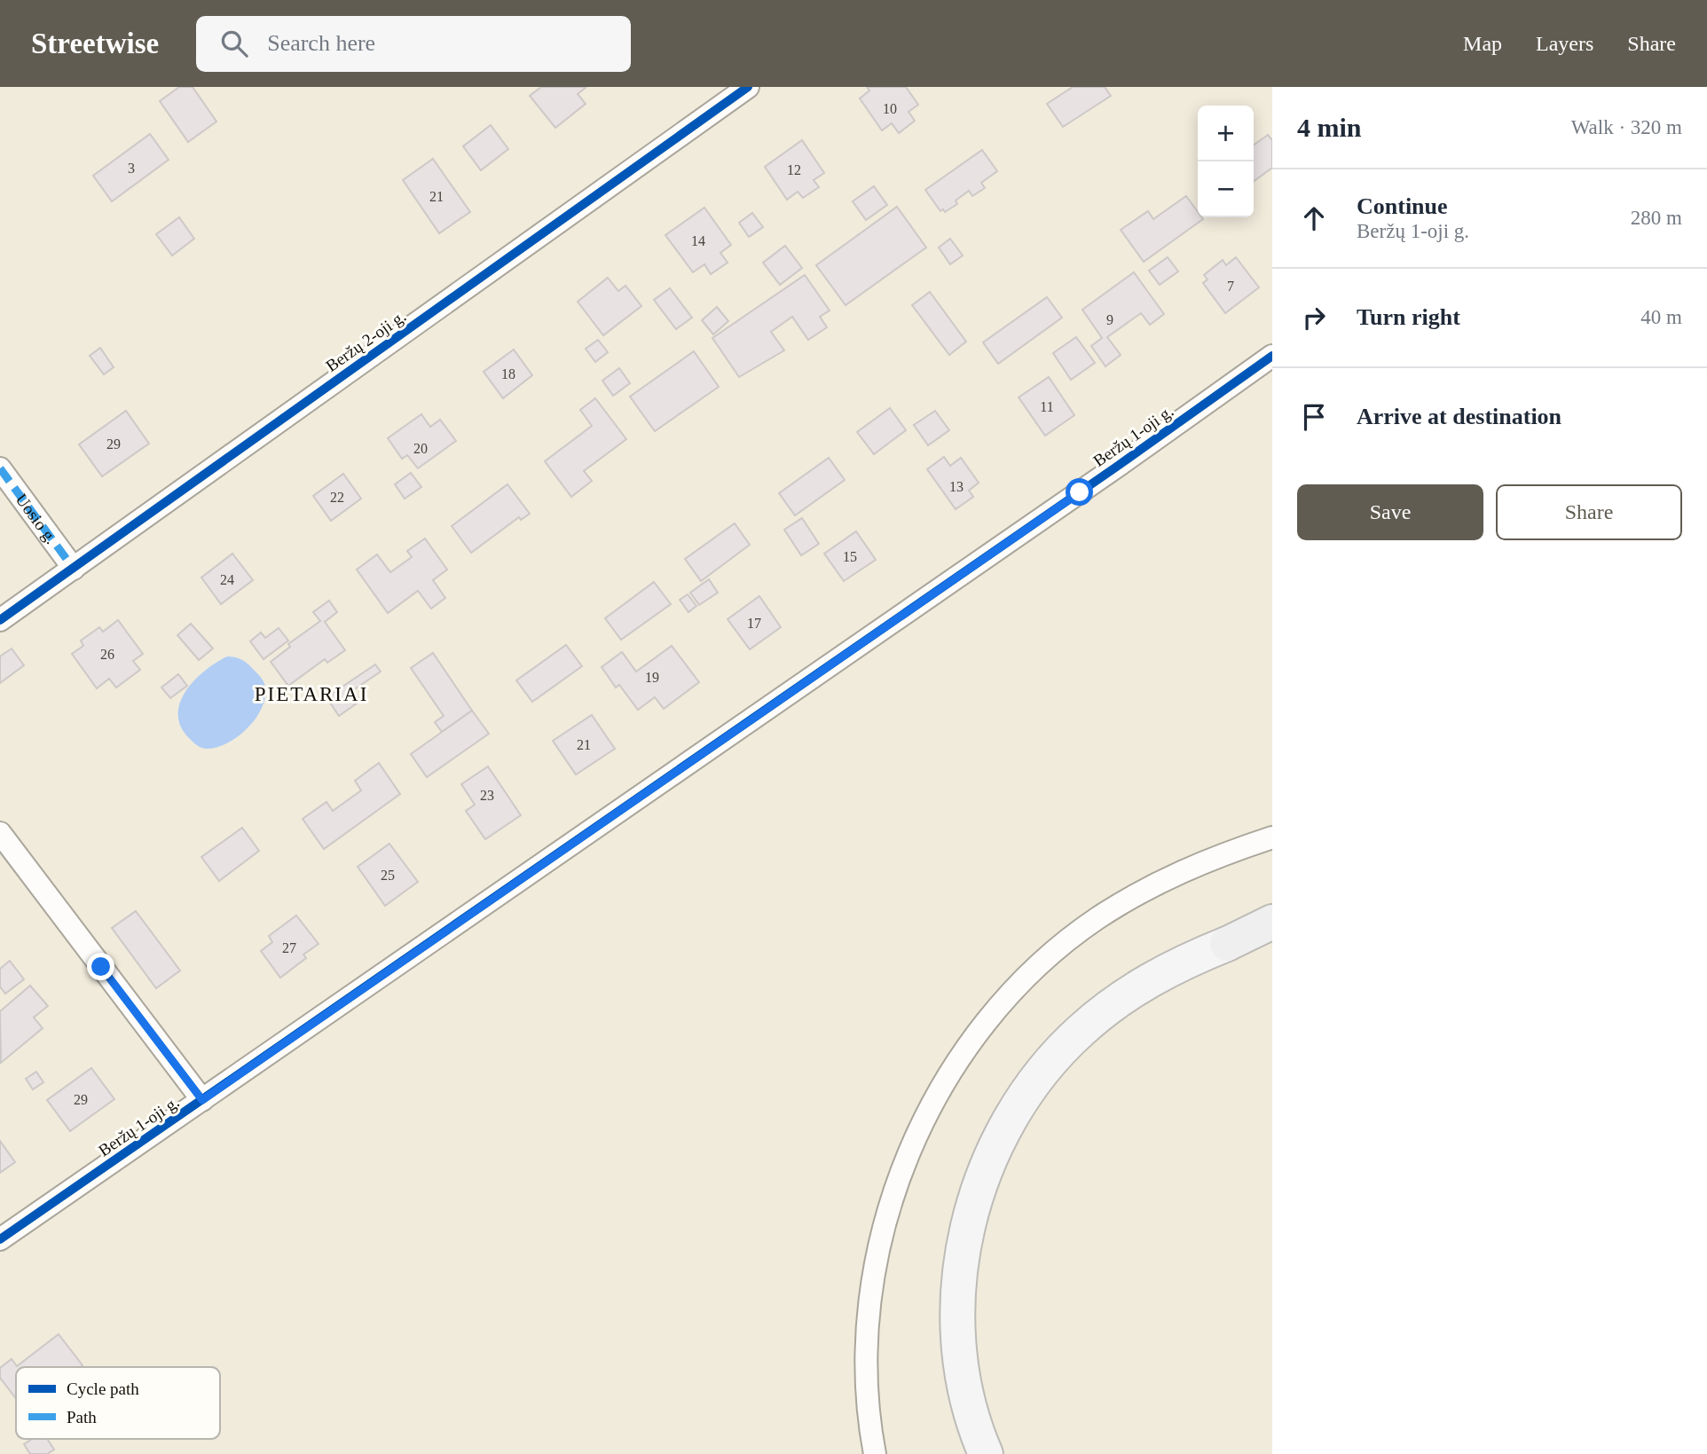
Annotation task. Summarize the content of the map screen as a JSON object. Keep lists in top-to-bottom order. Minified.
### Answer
{"streets":{"street":["Beržų 2-oji g.","Beržų 1-oji g.","Uosio g."]},"crossings":[["Beržų 2-oji g.","Uosio g."]],"districts":["PIETARIAI"],"house_numbers":["10","3","12","21","14","7","9","18","11","29","20","13","22","15","24","17","26","19","21","23","25","27","29"],"legend":["Cycle path","Path"],"page":{"header":"Streetwise","search":"Search here","nav":["Map","Layers","Share"],"heading":["4 min","Walk · 320 m"],"map_buttons":["+","−"],"list":[["Continue","Beržų 1-oji g.","280 m"],["Turn right","40 m"],"Arrive at destination"],"buttons":["Save","Share"]}}
